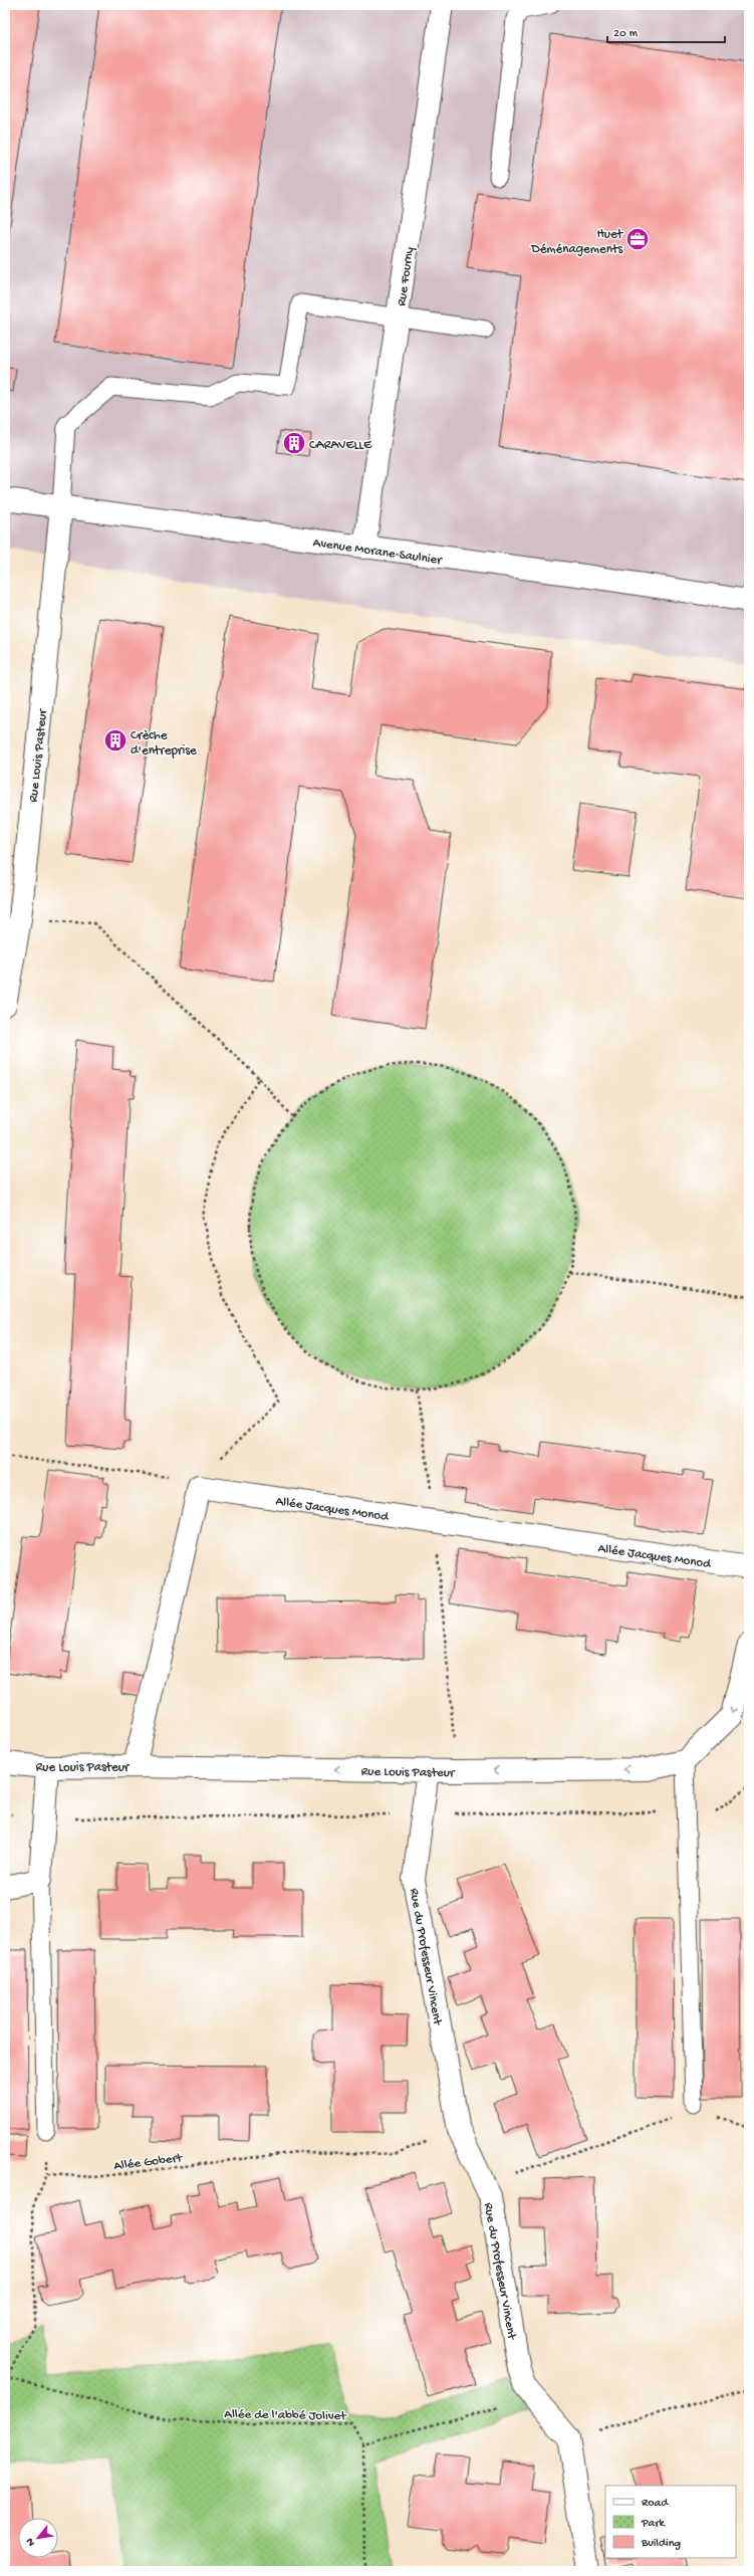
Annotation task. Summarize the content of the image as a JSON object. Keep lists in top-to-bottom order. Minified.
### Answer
{"streets":{"street":["Rue Fourny","Avenue Morane-Saulnier","Rue Louis Pasteur","Allée Jacques Monod","Rue du Professeur Vincent"],"path":["Allée Gobert","Allée de l'abbé Jolivet"]},"crossings":[["Rue Fourny","Avenue Morane-Saulnier"],["Avenue Morane-Saulnier","Rue Louis Pasteur"],["Rue Louis Pasteur","Rue du Professeur Vincent"],["Rue du Professeur Vincent","Allée Gobert"],["Allée Gobert","Allée de l'abbé Jolivet"]],"one_way":["Rue Louis Pasteur"],"places":{"office":["Huet Déménagements"],"building":["CARAVELLE","Crèche d'entreprise"]},"legend":["Road","Park","Building"],"scale_bar":"20 m","north":"bottom left"}
